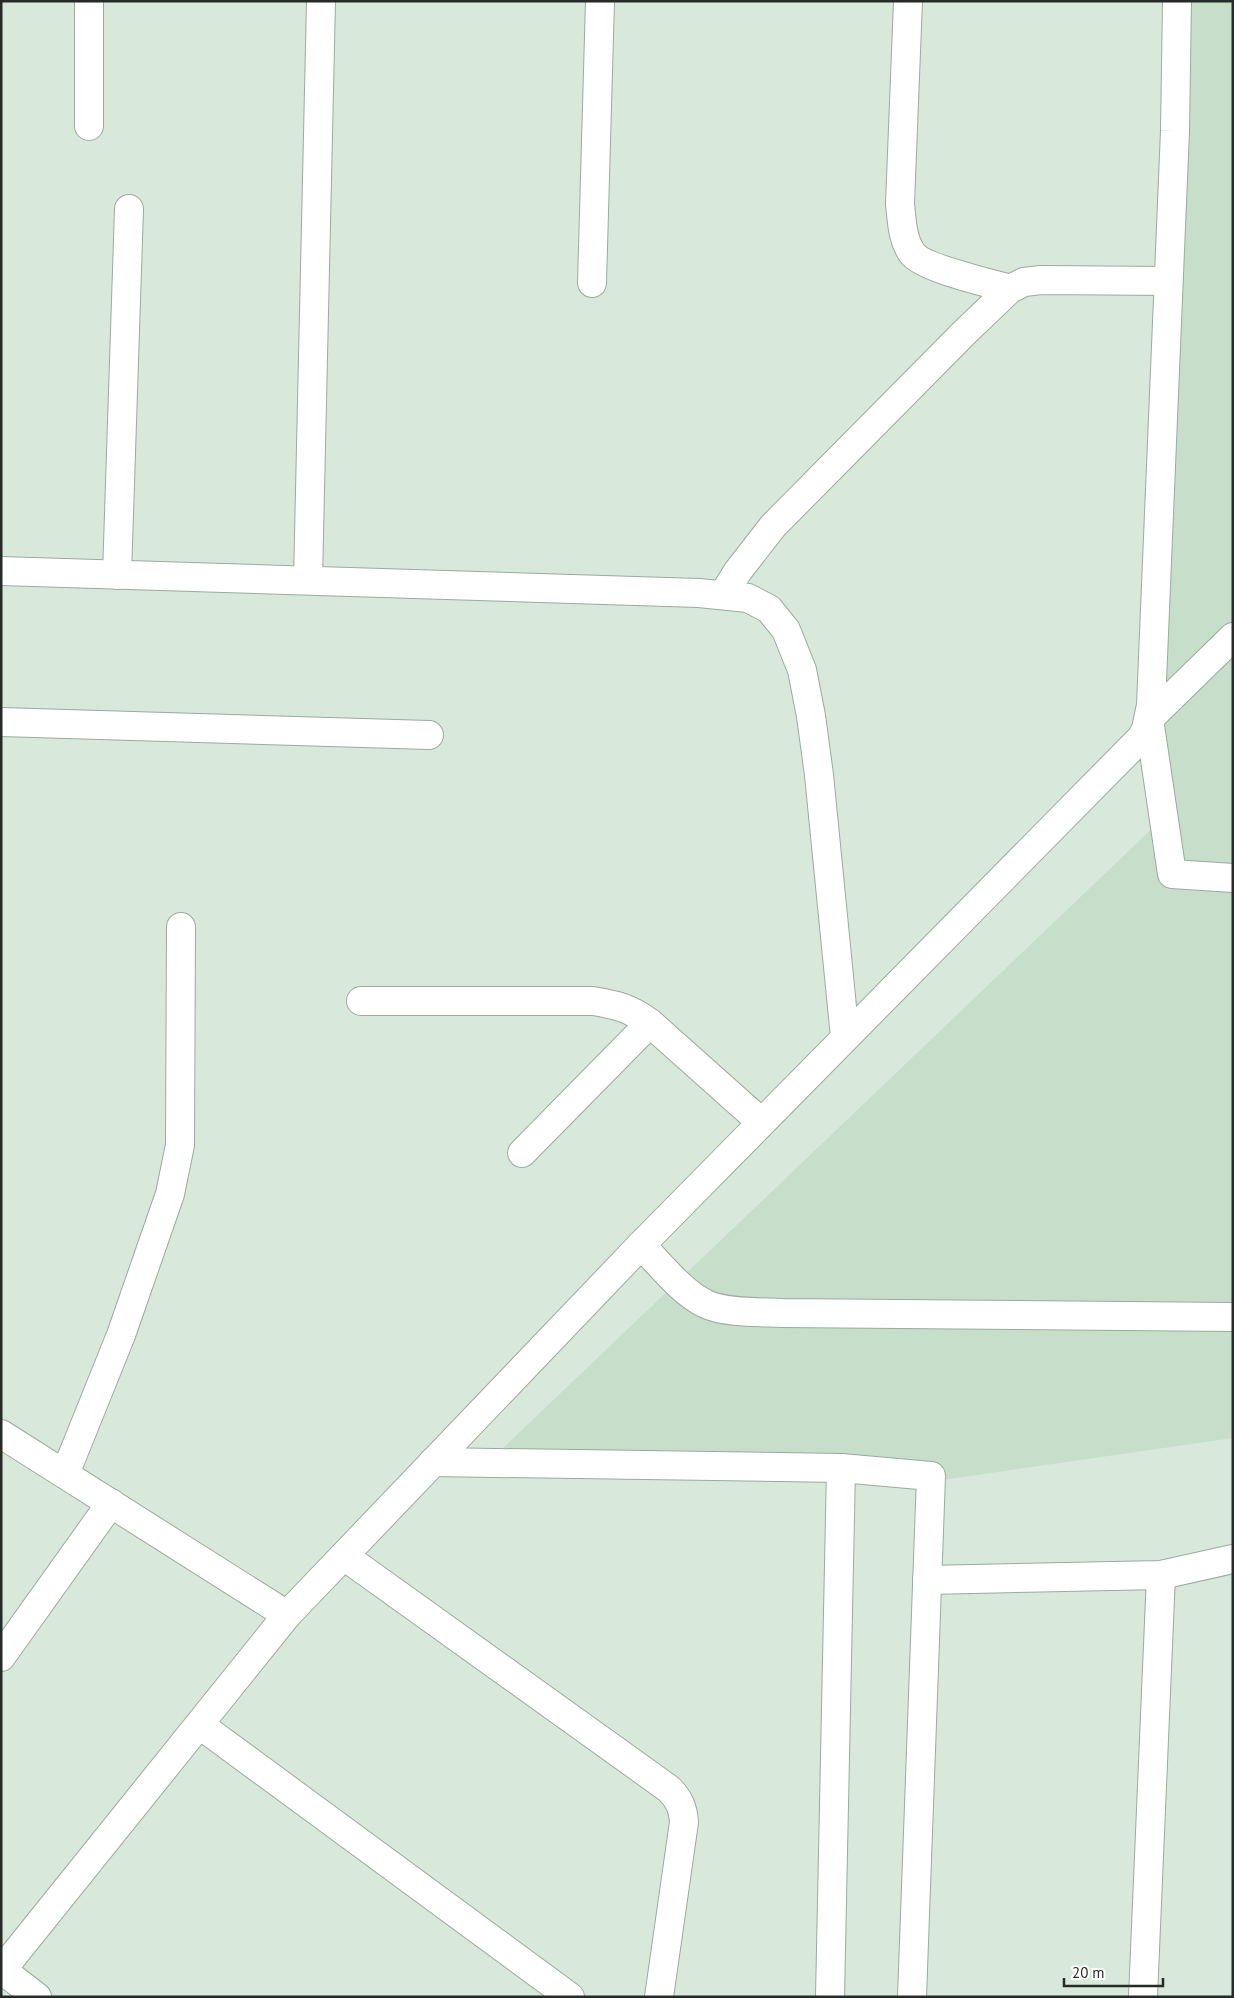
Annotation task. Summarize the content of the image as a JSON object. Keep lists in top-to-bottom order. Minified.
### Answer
{"scale_bar":"20 m"}
